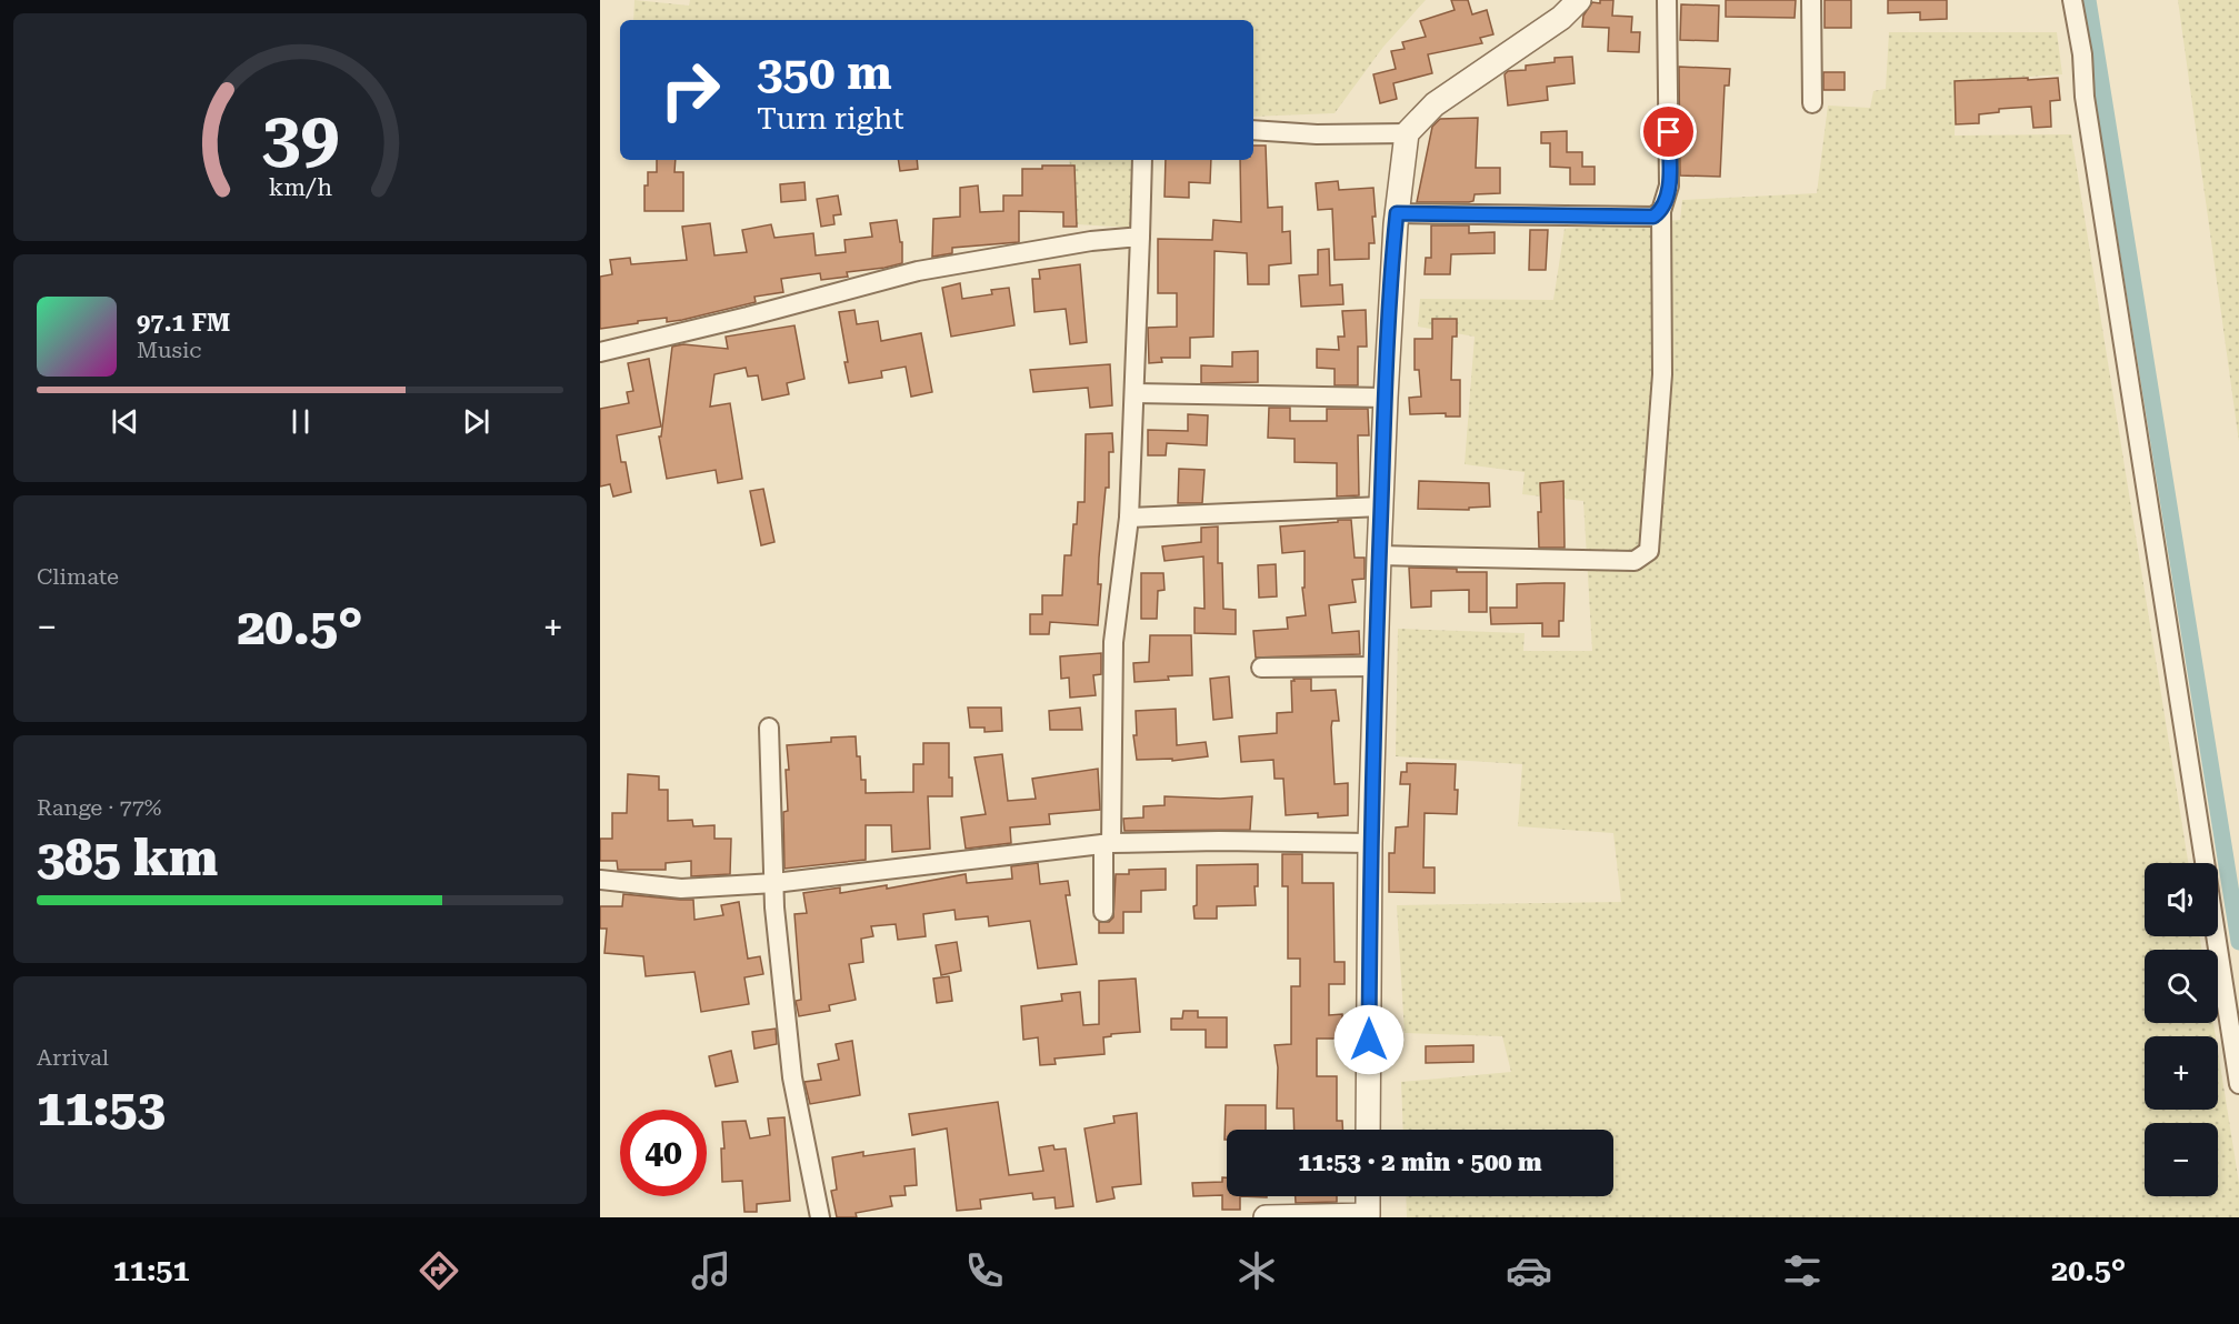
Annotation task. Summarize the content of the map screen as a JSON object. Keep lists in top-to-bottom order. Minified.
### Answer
{"page":{"turn":["350 m","Turn right"],"song":["97.1 FM","Music"],"tile":["Climate",["Range · 77%","385 km"],["Arrival","11:53"]],"heat":["−","20.5°","+"],"map_buttons":["+","−"],"limit":"40","trip":"11:53 · 2 min · 500 m","tabs":["11:51","20.5°"],"gauge":["39","km/h"]}}
